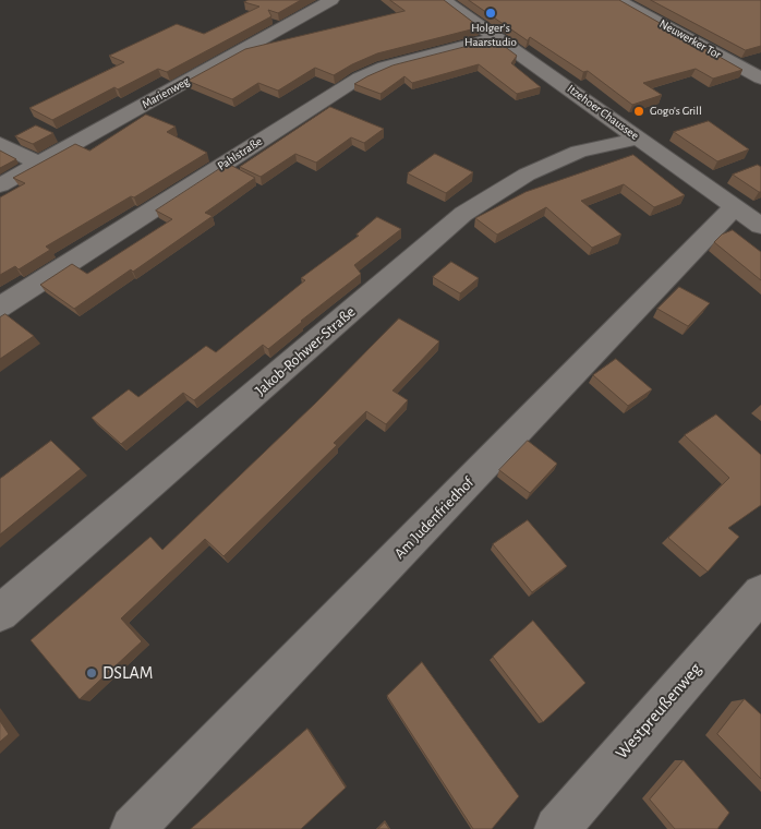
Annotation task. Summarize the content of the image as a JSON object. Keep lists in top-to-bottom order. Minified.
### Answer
{"streets":{"street":["Neuwerker Tor","Marienweg","Itzehoer Chaussee","Pahlstraße","Jakob-Rohwer-Straße","Am Judenfriedhof","Westpreußenweg"]},"crossings":[["Itzehoer Chaussee","Pahlstraße"],["Itzehoer Chaussee","Jakob-Rohwer-Straße"],["Itzehoer Chaussee","Am Judenfriedhof"]],"places":["Holger's Haarstudio","Gogo's Grill","DSLAM"]}
